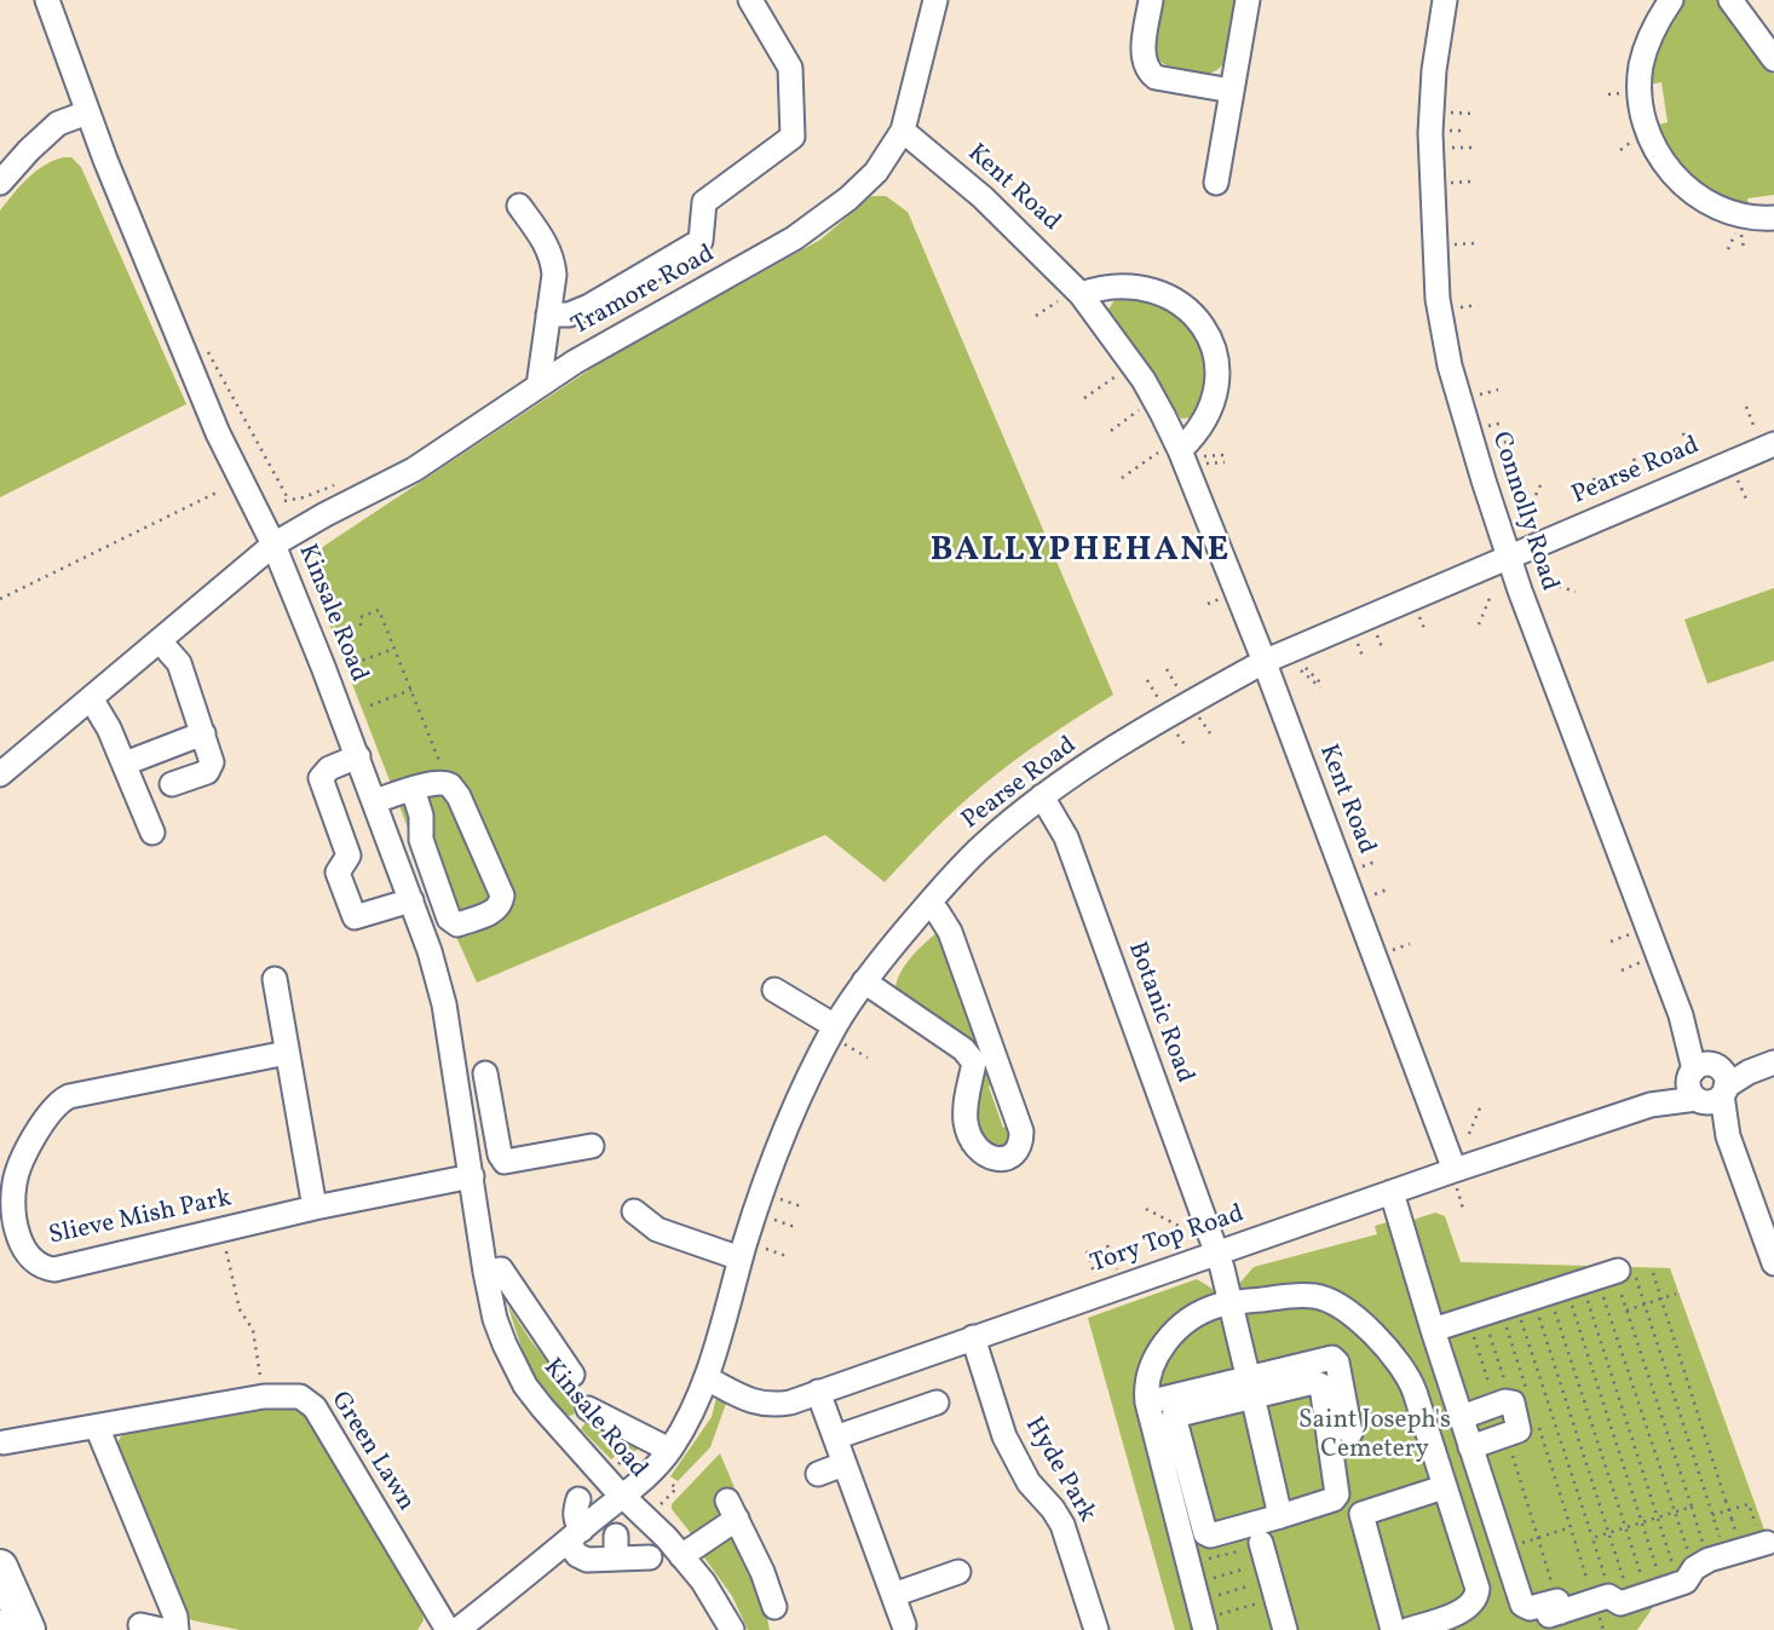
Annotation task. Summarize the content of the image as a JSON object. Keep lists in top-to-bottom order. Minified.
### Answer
{"streets":{"street":["Kent Road","Tramore Road","Pearse Road","Connolly Road","Kinsale Road","Botanic Road","Slieve Mish Park","Tory Top Road","Green Lawn","Hyde Park"]},"crossings":[["Kent Road","Tramore Road"],["Kent Road","Pearse Road"],["Kent Road","Tory Top Road"],["Tramore Road","Kinsale Road"],["Pearse Road","Connolly Road"],["Pearse Road","Kinsale Road"],["Pearse Road","Botanic Road"],["Pearse Road","Tory Top Road"],["Connolly Road","Tory Top Road"],["Kinsale Road","Slieve Mish Park"],["Botanic Road","Tory Top Road"],["Tory Top Road","Hyde Park"]],"districts":["BALLYPHEHANE"],"parks":["Saint Joseph's Cemetery"]}
